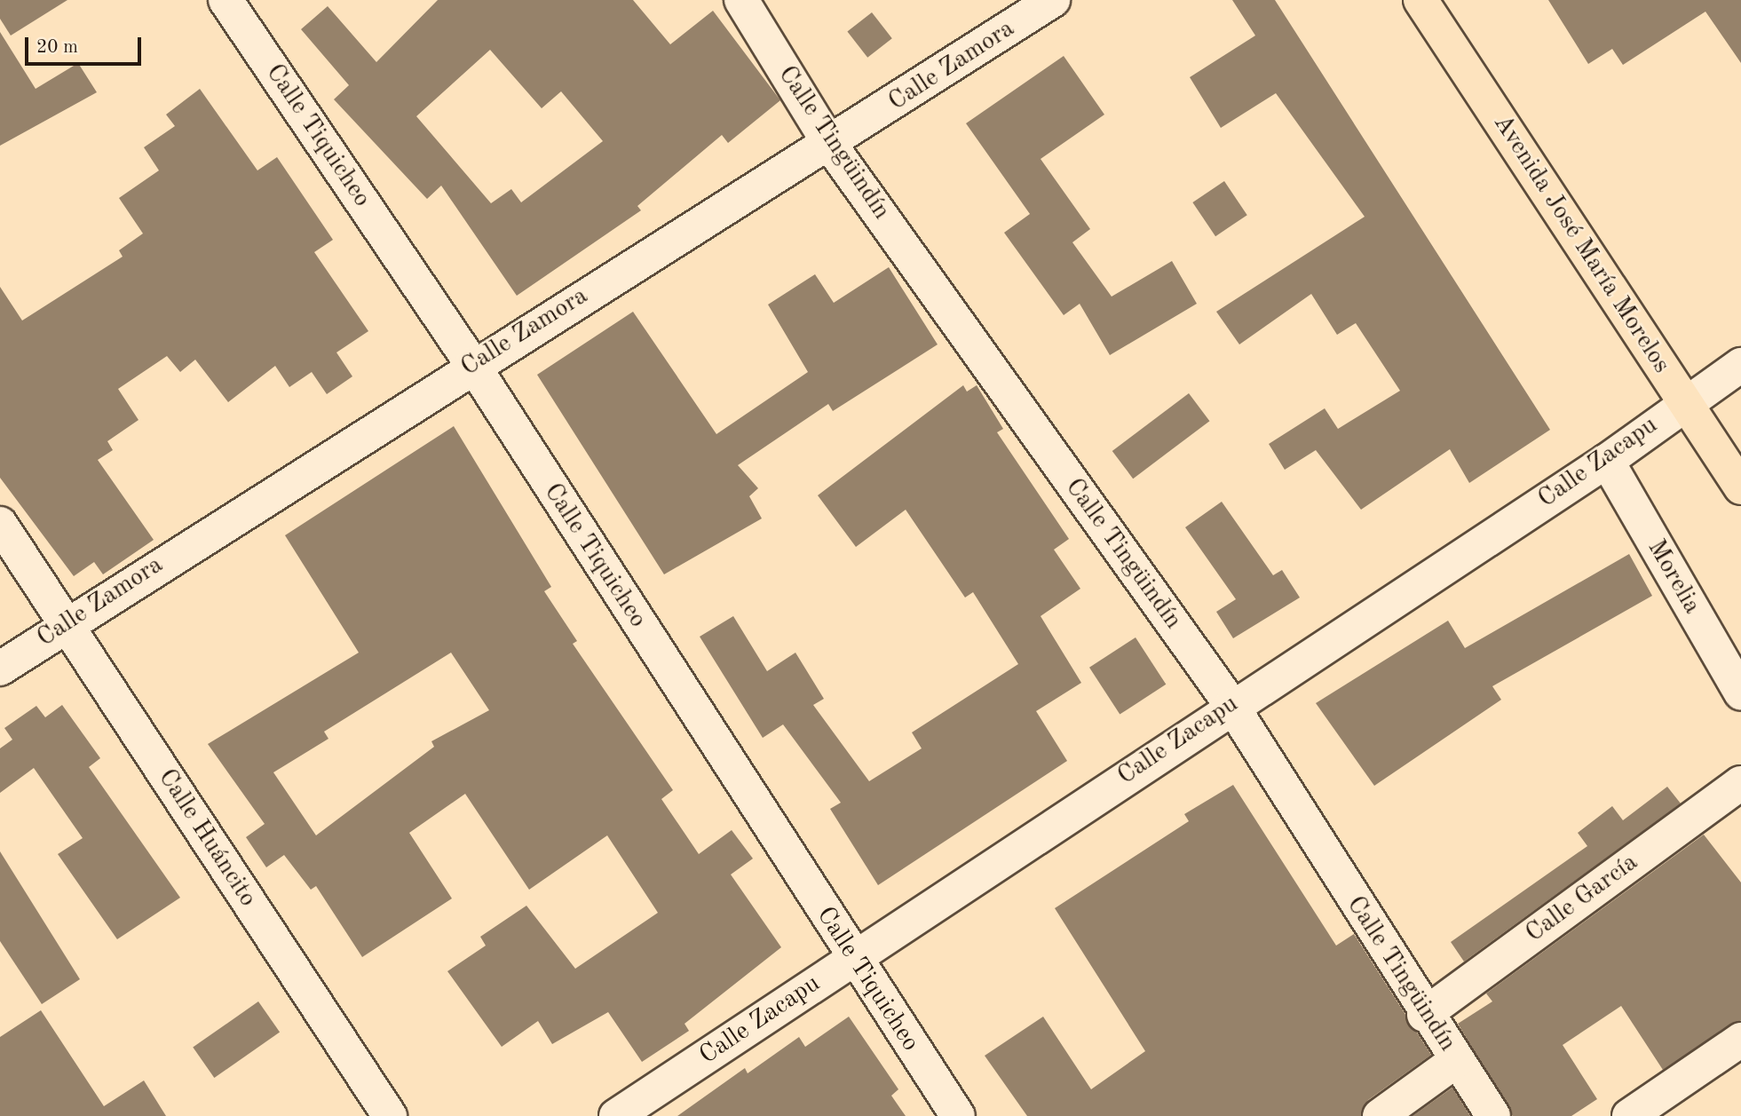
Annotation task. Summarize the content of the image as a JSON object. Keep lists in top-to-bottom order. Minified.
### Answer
{"streets":{"main road":["Avenida José María Morelos"],"street":["Calle Zamora","Calle Tiquicheo","Calle Tingüindín","Calle Zacapu","Morelia","Calle Huáncito","Calle García"]},"crossings":[["Calle Zamora","Calle Tiquicheo"],["Calle Zamora","Calle Tingüindín"],["Calle Zamora","Calle Huáncito"],["Calle Tiquicheo","Calle Zacapu"],["Calle Tingüindín","Calle Zacapu"],["Calle Tingüindín","Calle García"],["Avenida José María Morelos","Calle Zacapu"],["Calle Zacapu","Morelia"]],"scale_bar":"20 m"}
